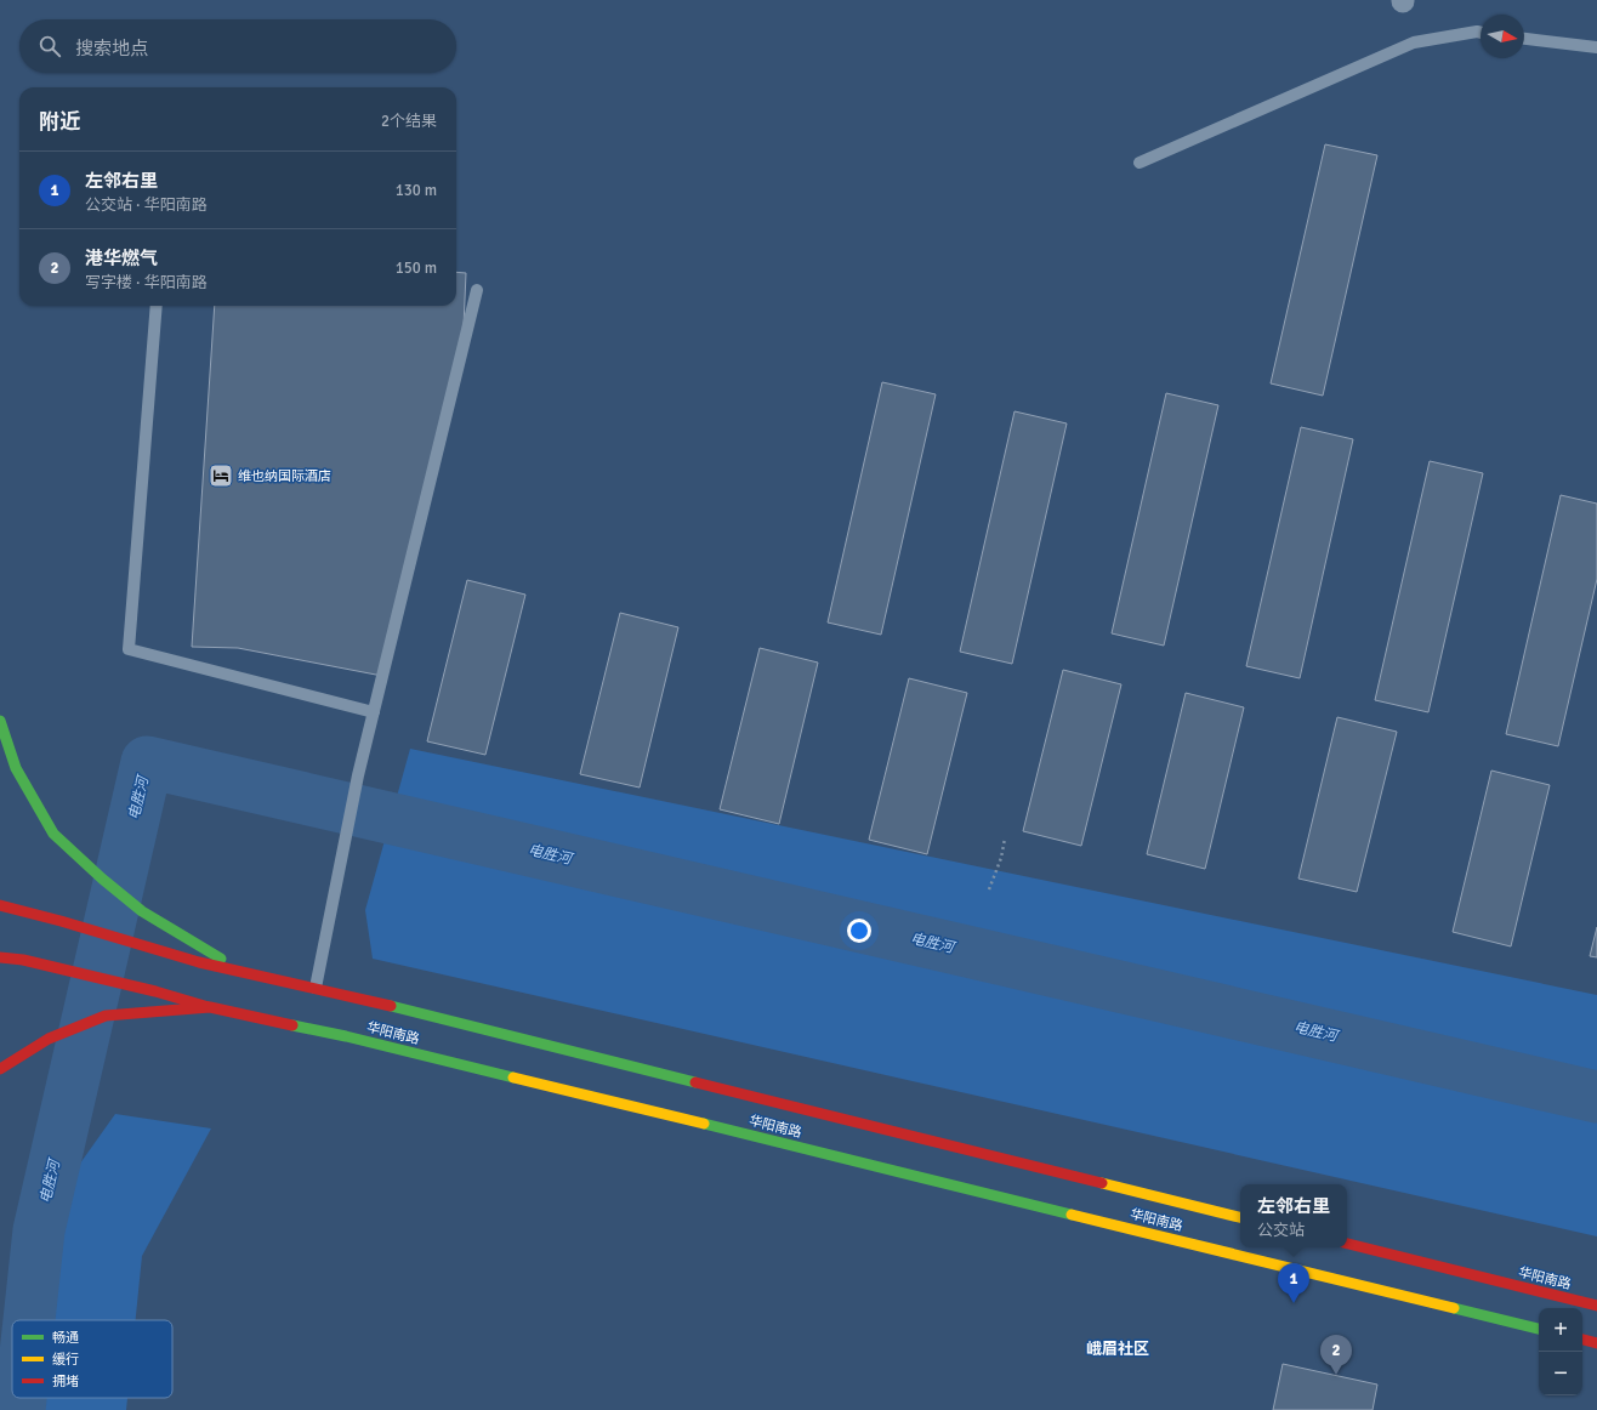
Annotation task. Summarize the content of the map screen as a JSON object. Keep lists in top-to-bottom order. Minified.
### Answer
{"streets":{"main road":["华阳南路"]},"districts":["峨眉社区"],"water":["电胜河"],"places":{"hotel":["维也纳国际酒店"]},"legend":["畅通","缓行","拥堵"],"north":"right","page":{"search":"搜索地点","heading":["附近","2个结果"],"list":[{"mark":"1","name":"左邻右里","note":"公交站 · 华阳南路","value":"130 m"},{"mark":"2","name":"港华燃气","note":"写字楼 · 华阳南路","value":"150 m"}],"popup":["左邻右里","公交站"],"pins":["1","2"],"map_buttons":["+","−"]}}
